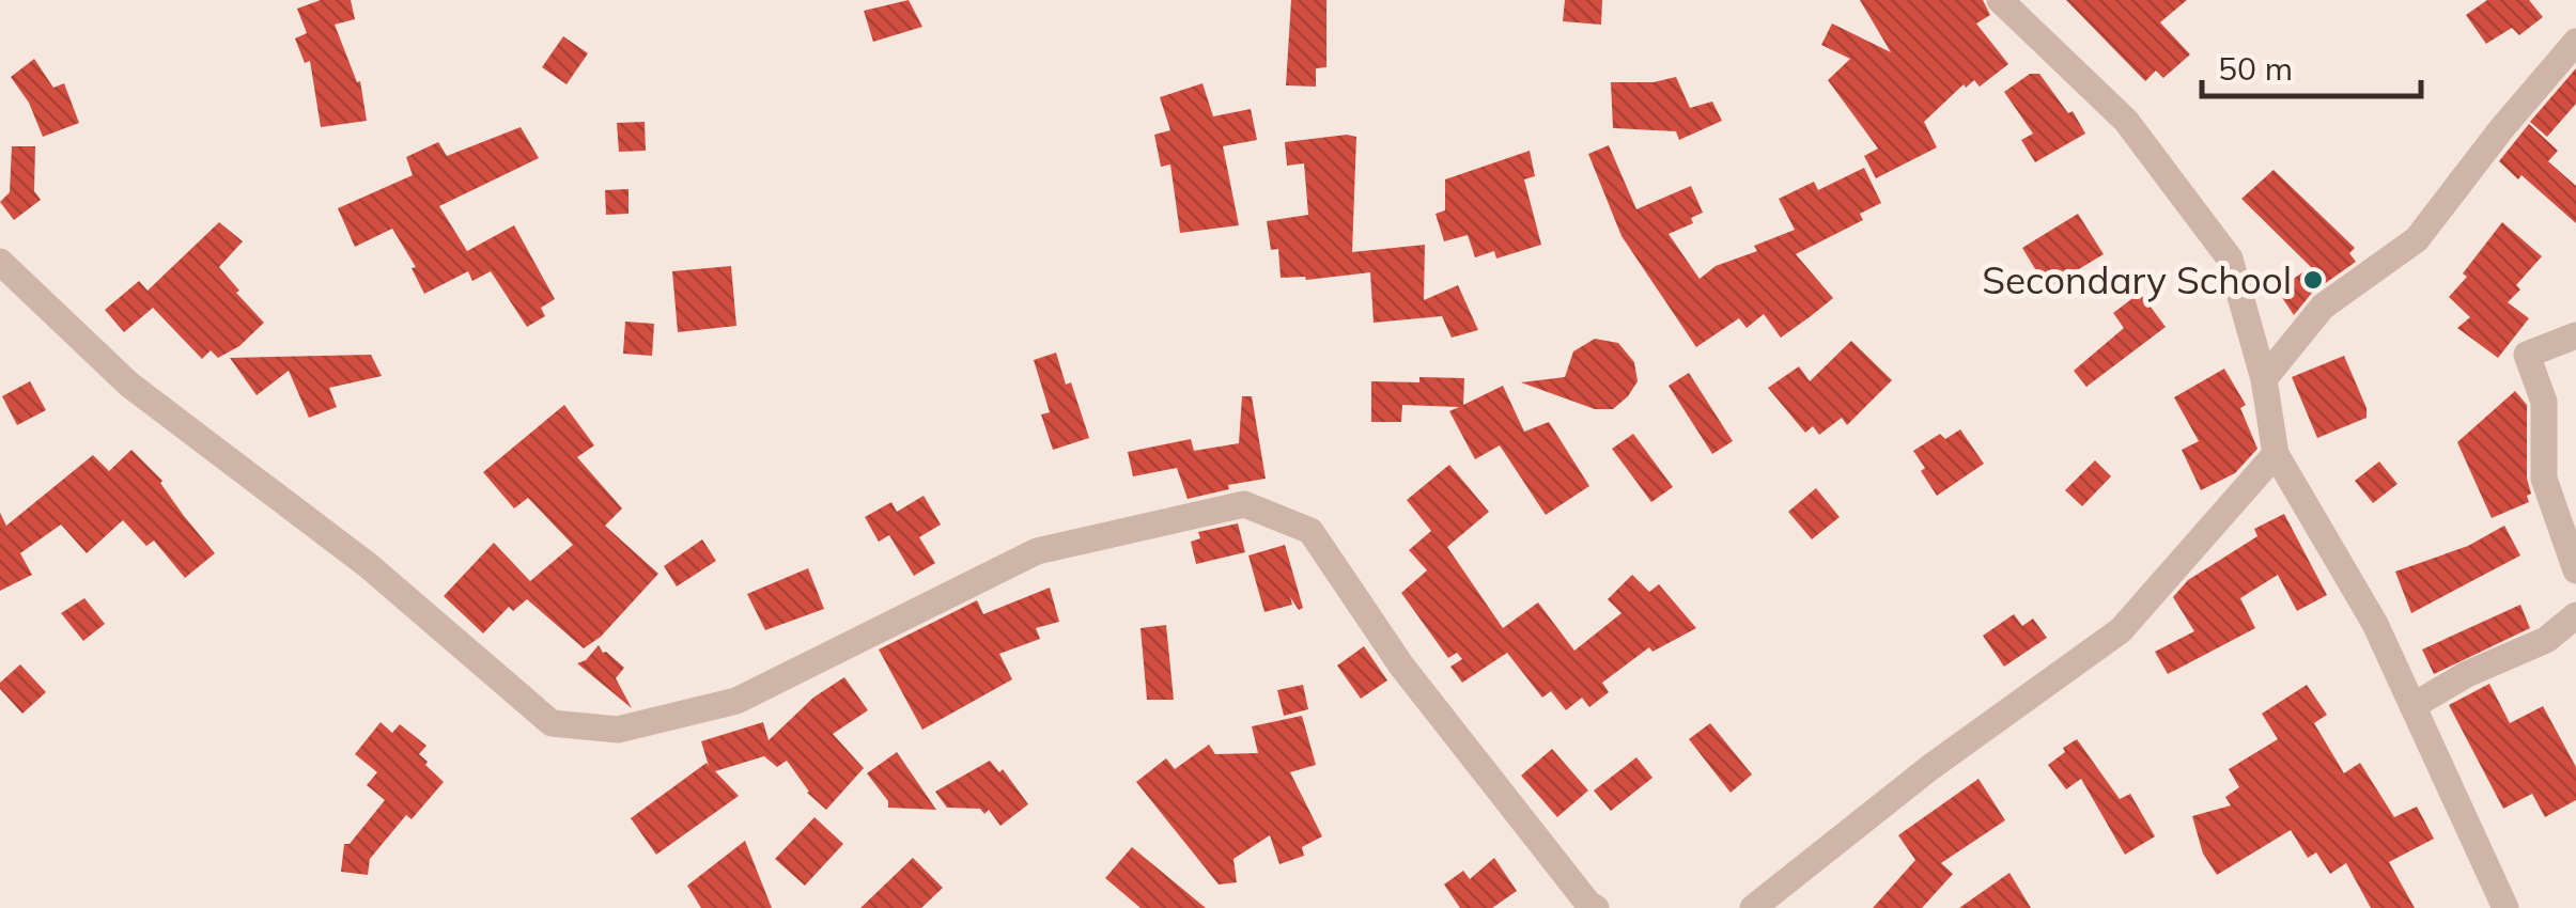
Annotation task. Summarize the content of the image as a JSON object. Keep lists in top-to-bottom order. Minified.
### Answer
{"places":["Secondary School"],"scale_bar":"50 m"}
